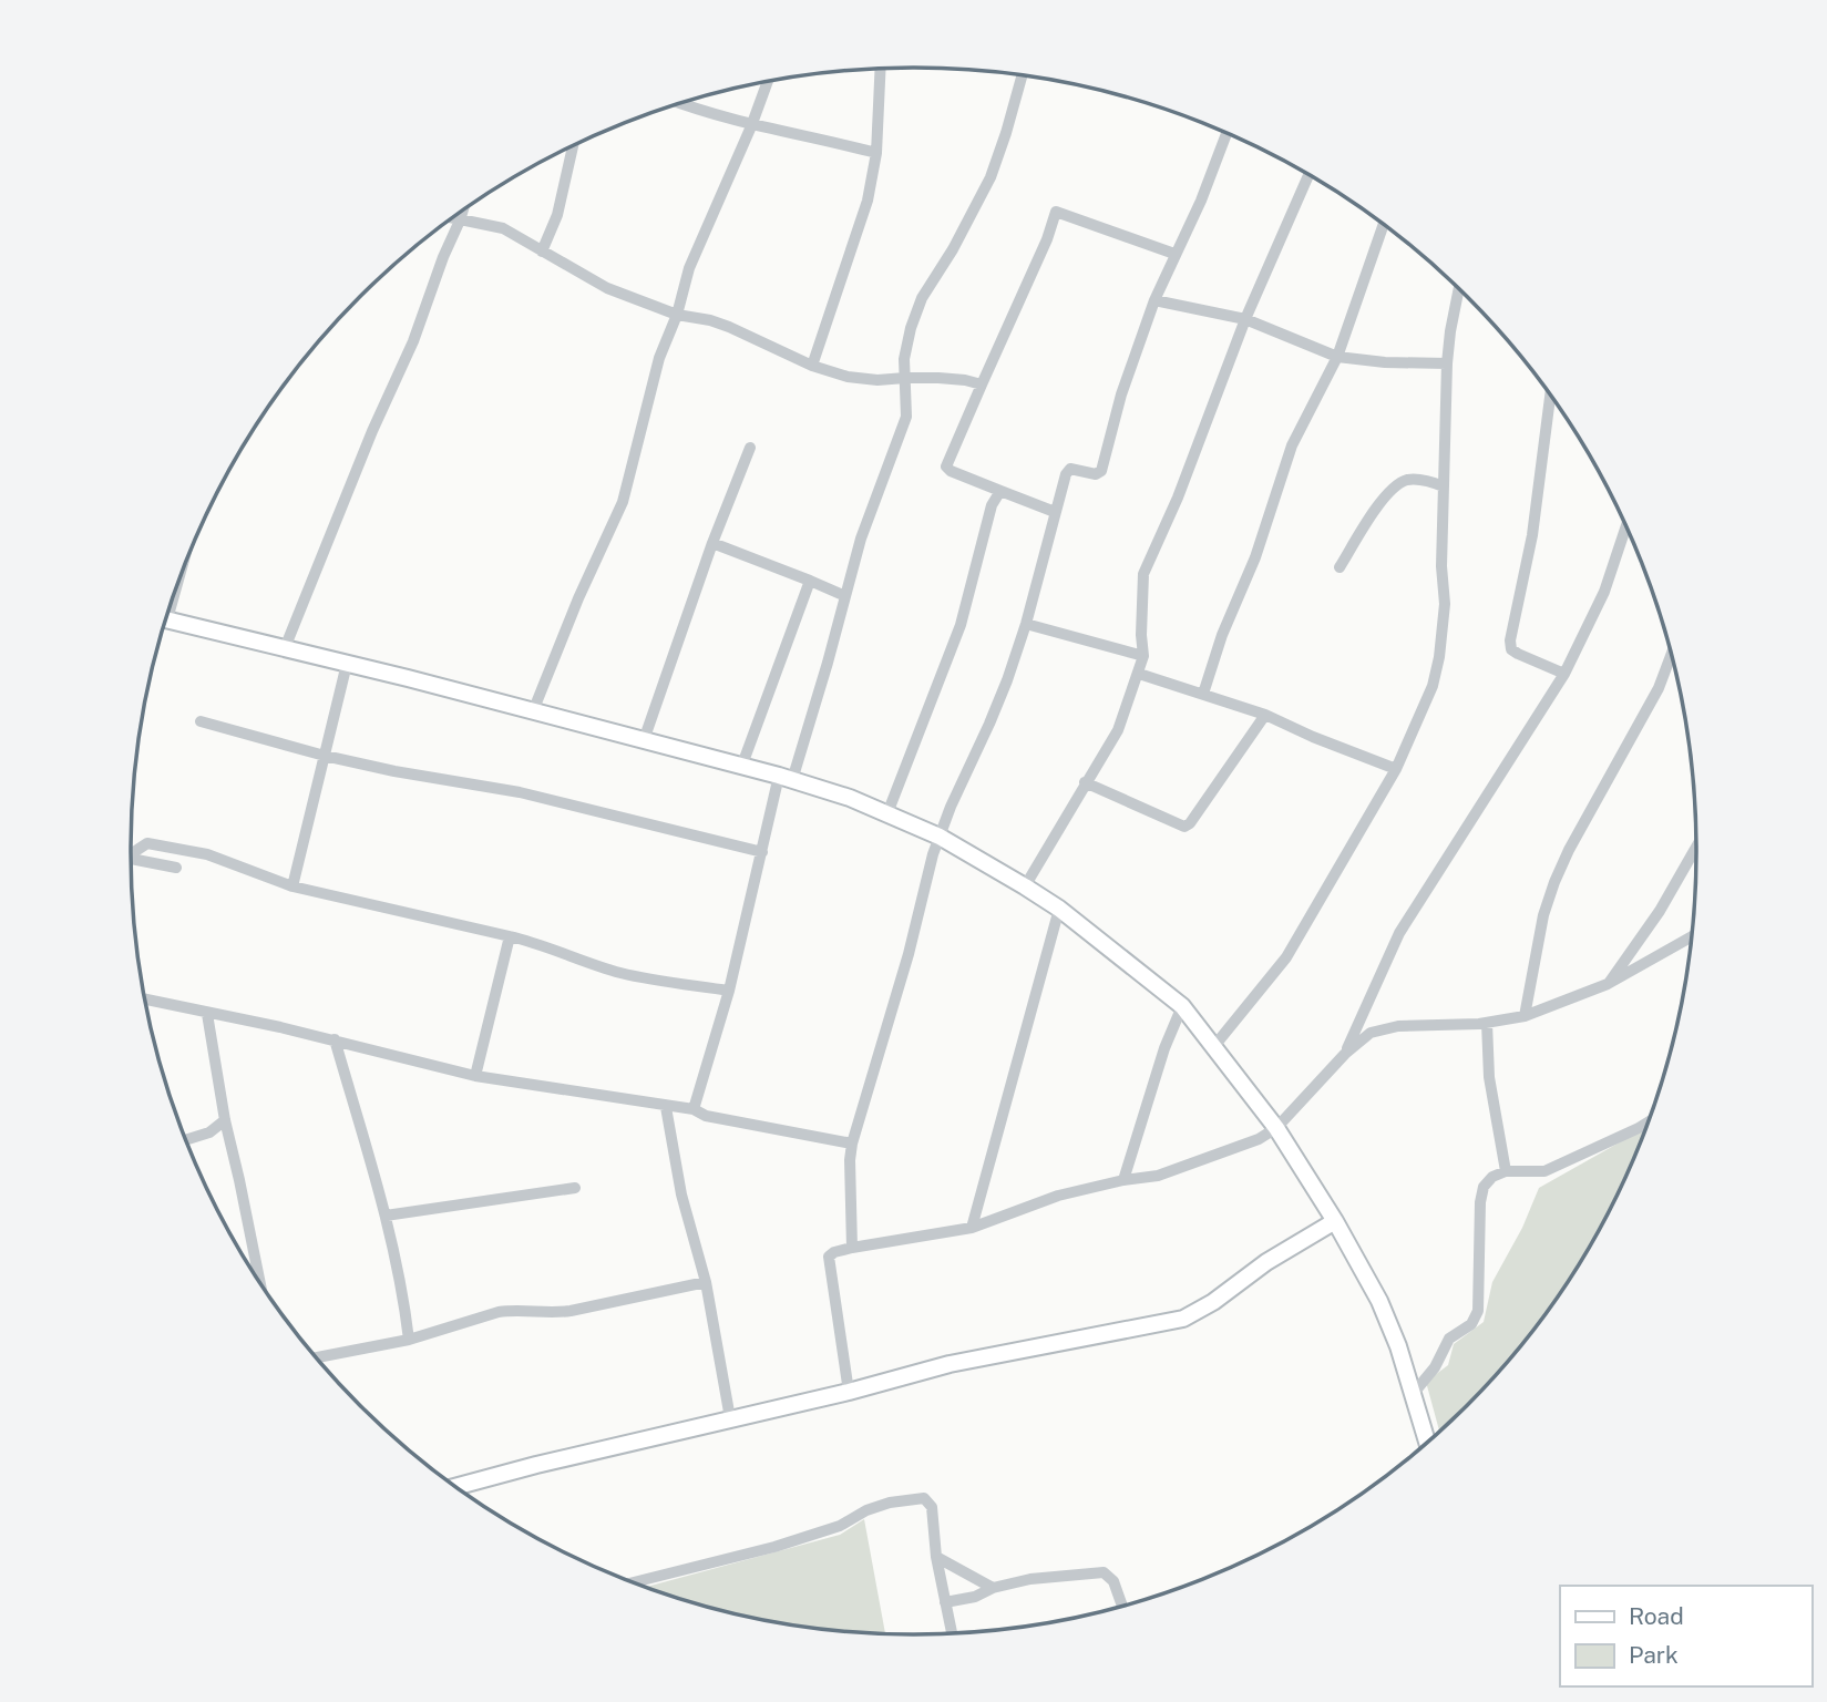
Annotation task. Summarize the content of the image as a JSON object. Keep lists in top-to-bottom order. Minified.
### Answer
{"legend":["Road","Park"]}
